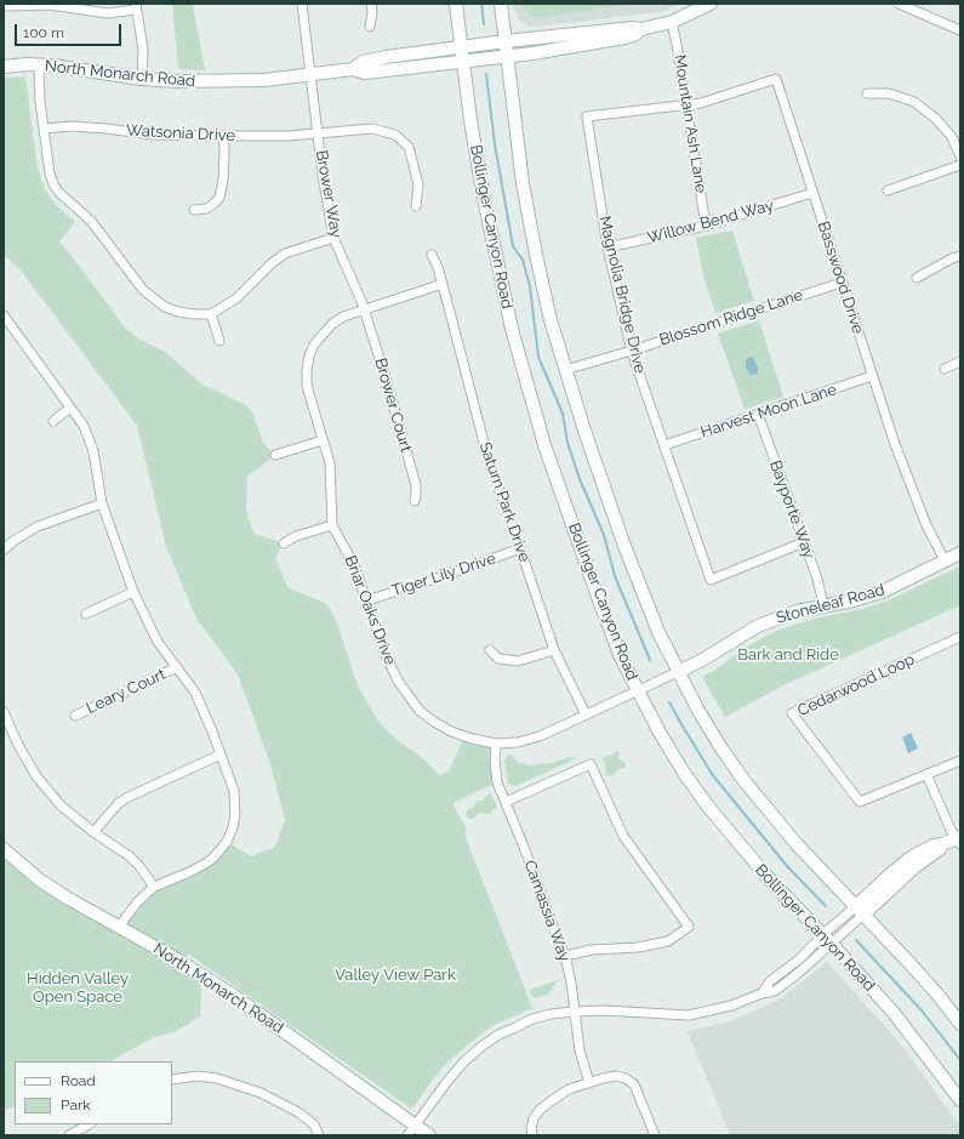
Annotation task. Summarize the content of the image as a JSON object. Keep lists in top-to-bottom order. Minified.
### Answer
{"streets":{"main road":["North Monarch Road","Bollinger Canyon Road","Stoneleaf Road"],"street":["Mountain Ash Lane","Watsonia Drive","Brower Way","Willow Bend Way","Basswood Drive","Magnolia Bridge Drive","Blossom Ridge Lane","Brower Court","Harvest Moon Lane","Saturn Park Drive","Bayporte Way","Tiger Lily Drive","Briar Oaks Drive","Cedarwood Loop","Leary Court","Camassia Way"]},"crossings":[["North Monarch Road","Brower Way"],["North Monarch Road","Bollinger Canyon Road"],["Mountain Ash Lane","Willow Bend Way"],["Mountain Ash Lane","Basswood Drive"],["Mountain Ash Lane","Magnolia Bridge Drive"],["Watsonia Drive","Brower Way"],["Brower Way","Brower Court"],["Brower Way","Briar Oaks Drive"],["Willow Bend Way","Basswood Drive"],["Willow Bend Way","Magnolia Bridge Drive"],["Bollinger Canyon Road","Briar Oaks Drive"],["Basswood Drive","Magnolia Bridge Drive"],["Basswood Drive","Blossom Ridge Lane"],["Basswood Drive","Harvest Moon Lane"],["Basswood Drive","Stoneleaf Road"],["Magnolia Bridge Drive","Blossom Ridge Lane"],["Magnolia Bridge Drive","Harvest Moon Lane"],["Magnolia Bridge Drive","Bayporte Way"],["Brower Court","Briar Oaks Drive"],["Harvest Moon Lane","Bayporte Way"],["Saturn Park Drive","Tiger Lily Drive"],["Saturn Park Drive","Briar Oaks Drive"],["Bayporte Way","Stoneleaf Road"],["Tiger Lily Drive","Briar Oaks Drive"],["Stoneleaf Road","Briar Oaks Drive"],["Briar Oaks Drive","Camassia Way"]],"parks":["Bark and Ride","Valley View Park","Hidden Valley Open Space"],"legend":["Road","Park"],"scale_bar":"100 m"}
